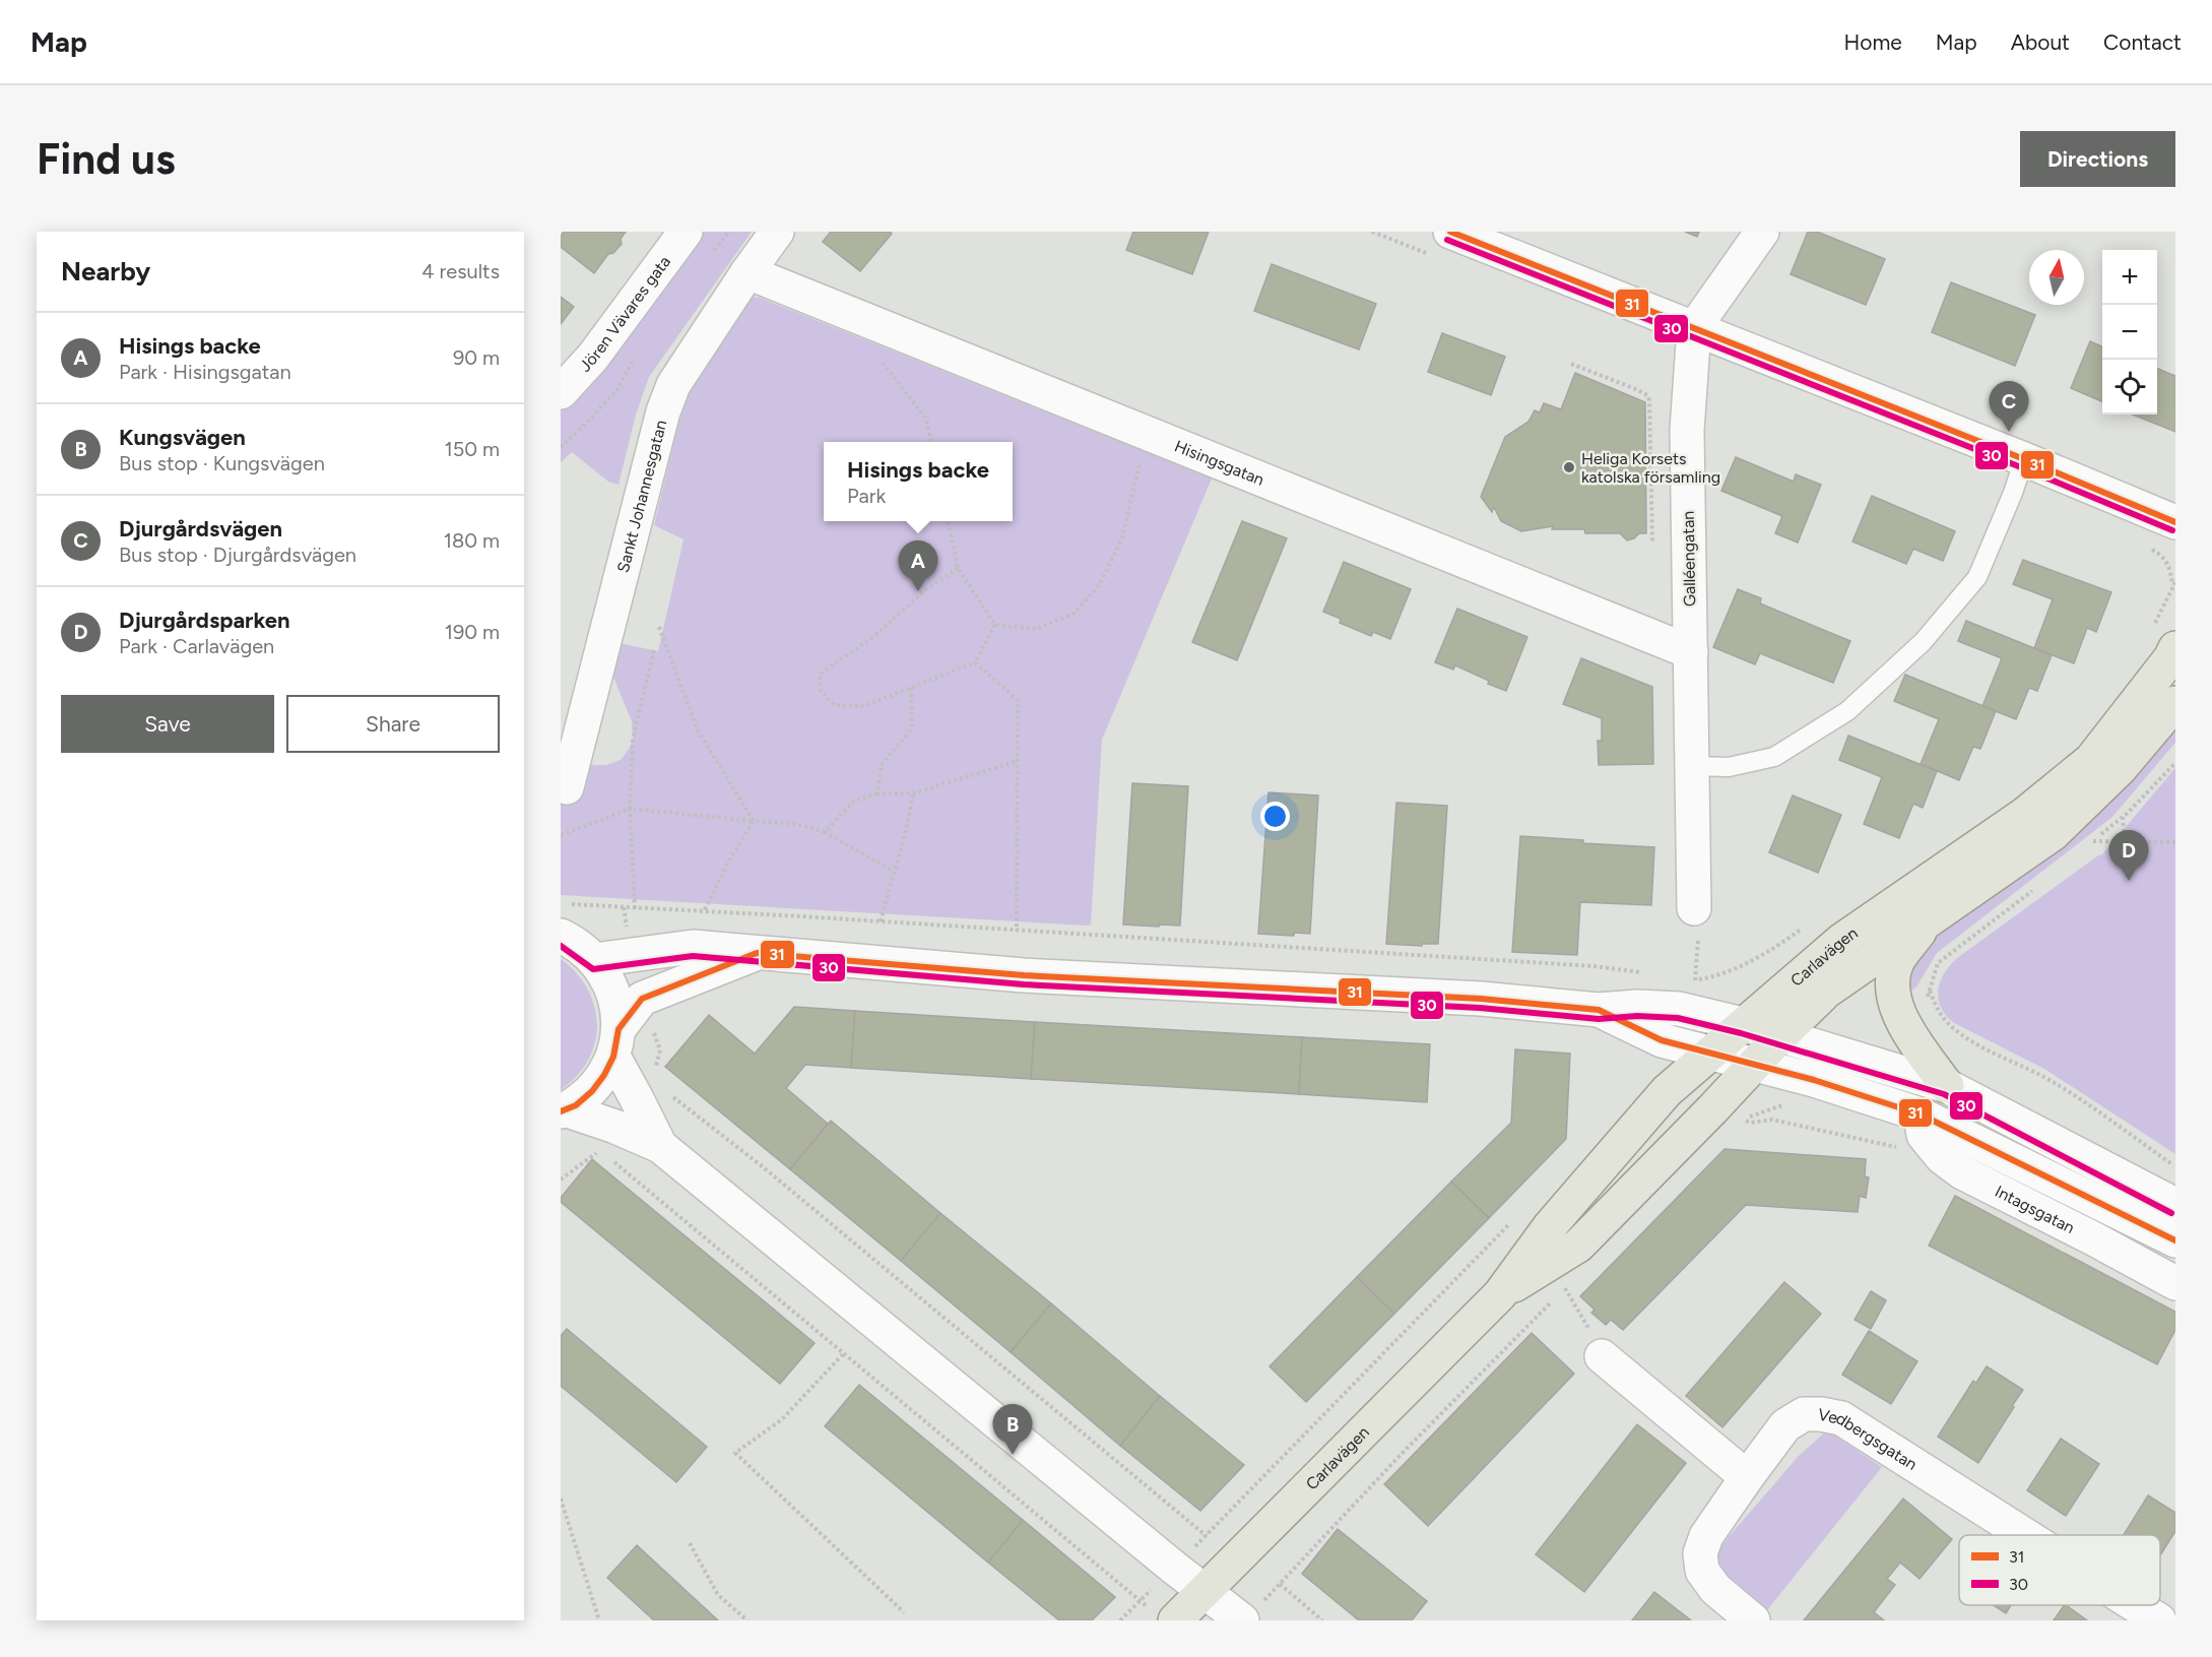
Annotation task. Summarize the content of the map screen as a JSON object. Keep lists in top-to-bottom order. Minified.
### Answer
{"streets":{"main road":["Carlavägen"],"street":["Jören Vävares gata","Hisingsgatan","Sankt Johannesgatan","Galléengatan","Intagsgatan","Vedbergsgatan"]},"crossings":[["Hisingsgatan","Sankt Johannesgatan"],["Hisingsgatan","Galléengatan"],["Carlavägen","Intagsgatan"]],"places":["Heliga Korsets katolska församling"],"lines":["transit line 31","transit line 30"],"legend":["31","30"],"north":"top","page":{"header":"Map","nav":["Home","Map","About","Contact"],"buttons":["Directions",["Save","Share"]],"title":"Find us","heading":["Nearby","4 results"],"map_buttons":["+","−"],"list":[{"mark":"A","name":"Hisings backe","note":"Park · Hisingsgatan","value":"90 m"},{"mark":"B","name":"Kungsvägen","note":"Bus stop · Kungsvägen","value":"150 m"},{"mark":"C","name":"Djurgårdsvägen","note":"Bus stop · Djurgårdsvägen","value":"180 m"},{"mark":"D","name":"Djurgårdsparken","note":"Park · Carlavägen","value":"190 m"}],"pins":["C","A","D","B"],"popup":["Hisings backe","Park"]}}
